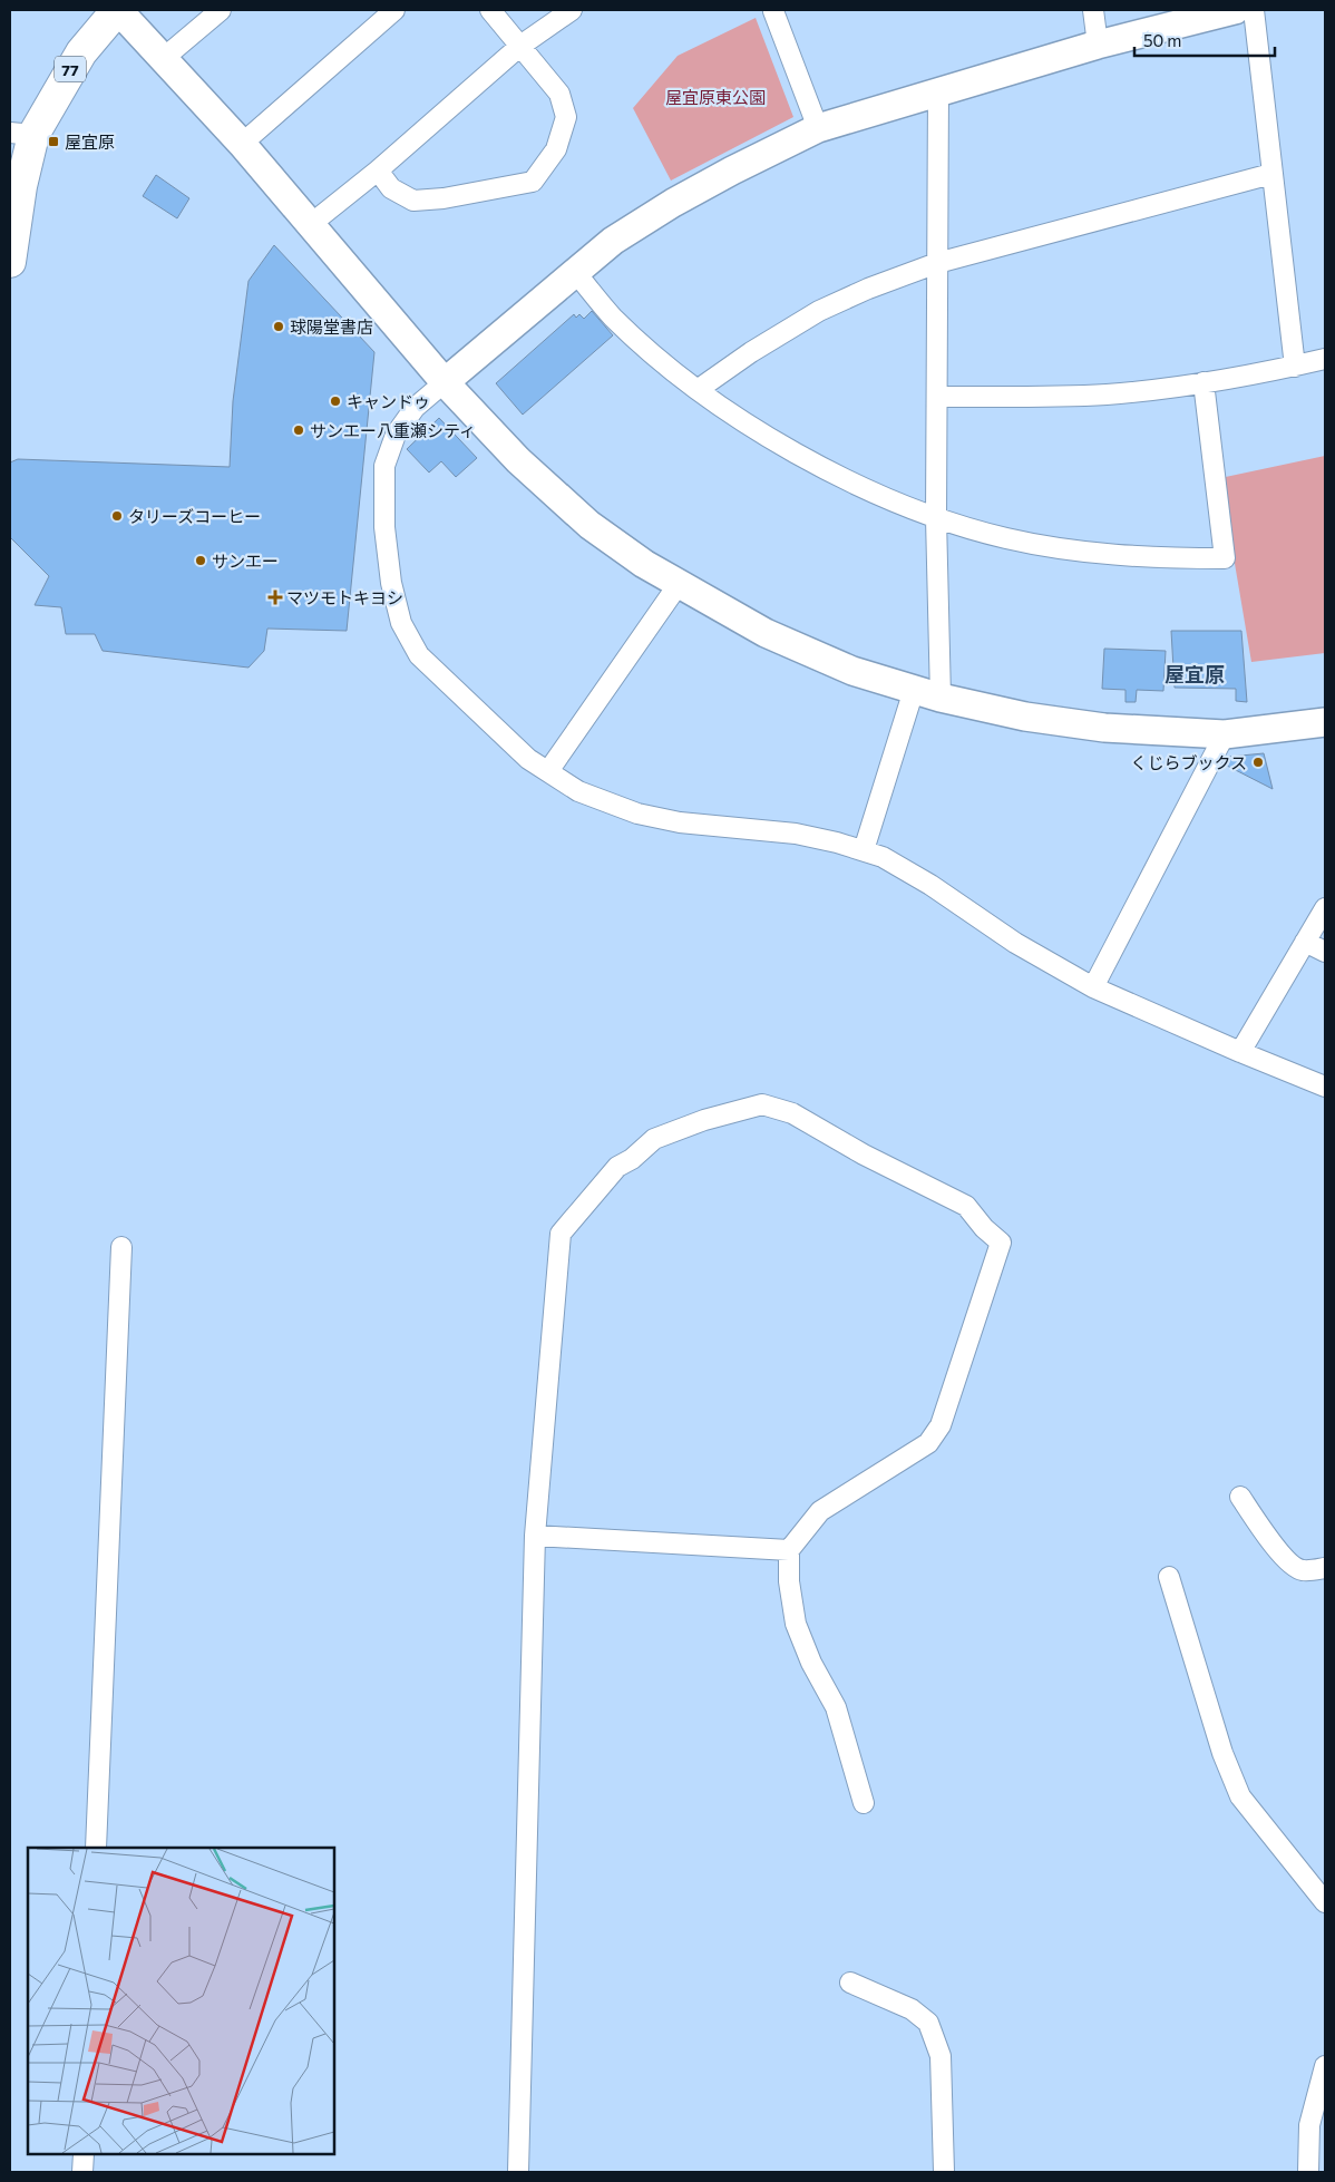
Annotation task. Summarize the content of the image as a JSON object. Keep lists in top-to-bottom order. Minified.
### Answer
{"streets":{"main road":["77"]},"districts":["屋宜原"],"parks":["屋宜原東公園"],"places":{"transit":["屋宜原"],"other":["球陽堂書店","キャンドゥ","サンエー八重瀬シティ","タリーズコーヒー","サンエー","くじらブックス"],"health":["マツモトキヨシ"]},"scale_bar":"50 m"}
